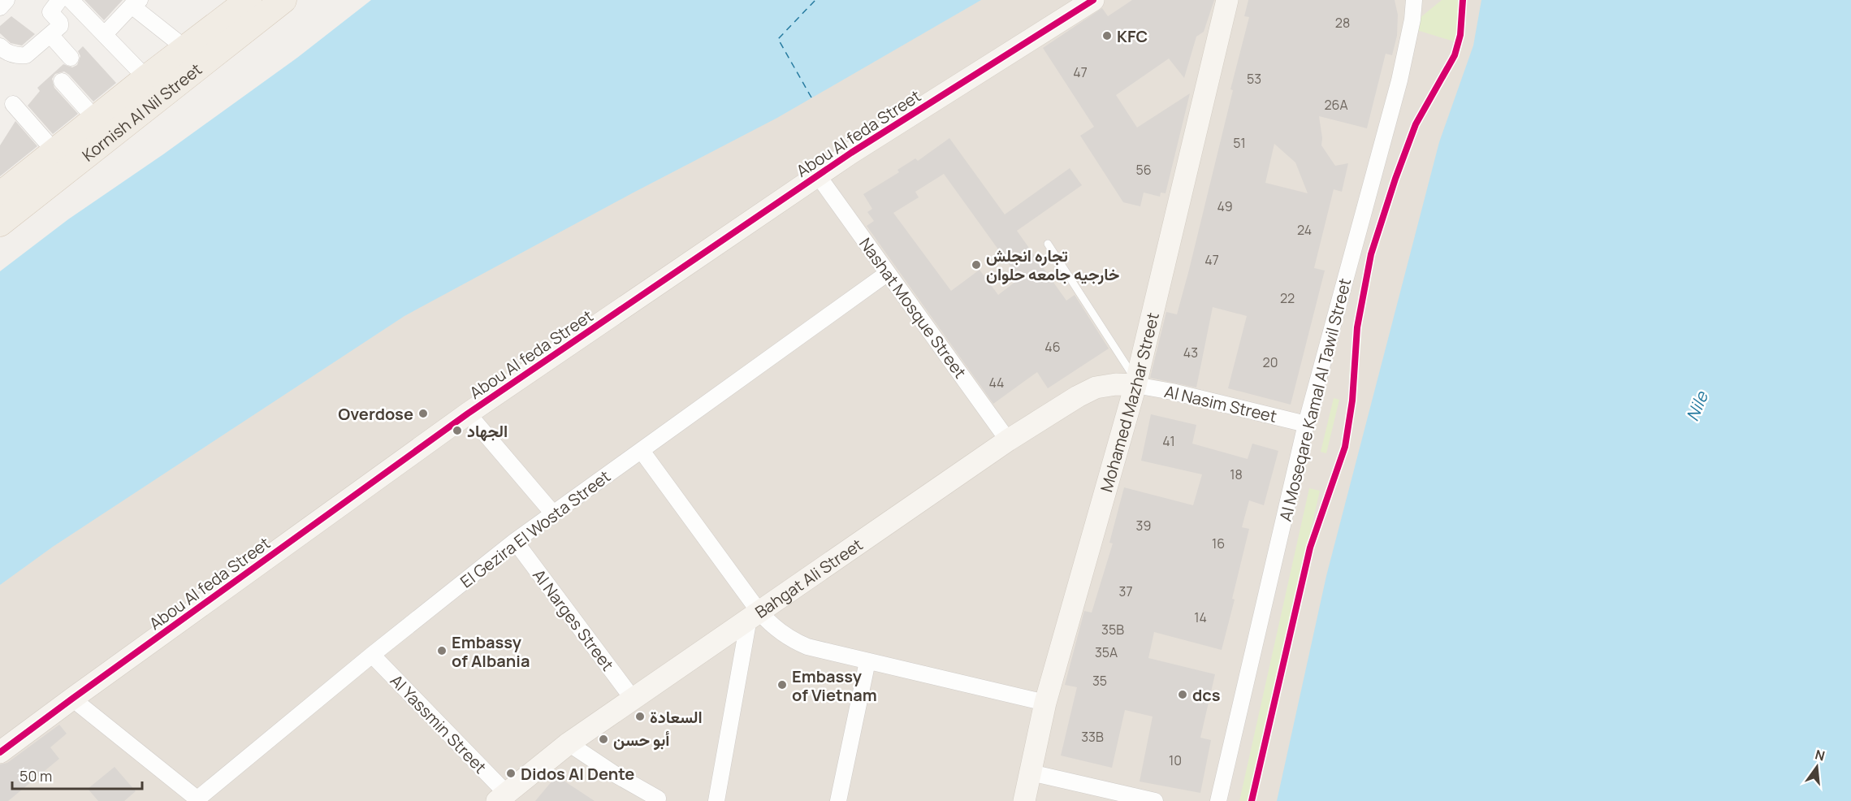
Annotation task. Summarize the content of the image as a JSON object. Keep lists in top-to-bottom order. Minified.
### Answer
{"streets":{"main road":["Kornish Al Nil Street"],"street":["Abou Al feda Street","Nashat Mosque Street","Al Moseqare Kamal Al Tawil Street","Mohamed Mazhar Street","Al Nasim Street","El Gezira El Wosta Street","Bahgat Ali Street","Al Narges Street","Al Yassmin Street"]},"crossings":[["Abou Al feda Street","Nashat Mosque Street"],["Nashat Mosque Street","El Gezira El Wosta Street"],["Nashat Mosque Street","Bahgat Ali Street"],["Al Moseqare Kamal Al Tawil Street","Al Nasim Street"],["Mohamed Mazhar Street","Al Nasim Street"],["Mohamed Mazhar Street","Bahgat Ali Street"],["Al Nasim Street","Bahgat Ali Street"],["El Gezira El Wosta Street","Al Narges Street"],["El Gezira El Wosta Street","Al Yassmin Street"],["Bahgat Ali Street","Al Narges Street"],["Bahgat Ali Street","Al Yassmin Street"]],"water":["Nile"],"places":["KFC","تجاره انجلش خارجيه جامعه حلوان","Overdose","الجهاد","Embassy of Albania","Embassy of Vietnam","dcs","السعادة","أبو حسن","Didos Al Dente"],"house_numbers":["28","47","53","26A","51","56","49","24","47","22","46","43","20","44","41","18","39","16","37","14","35B","35A","35","33B","10"],"scale_bar":"50 m","north":"top"}
